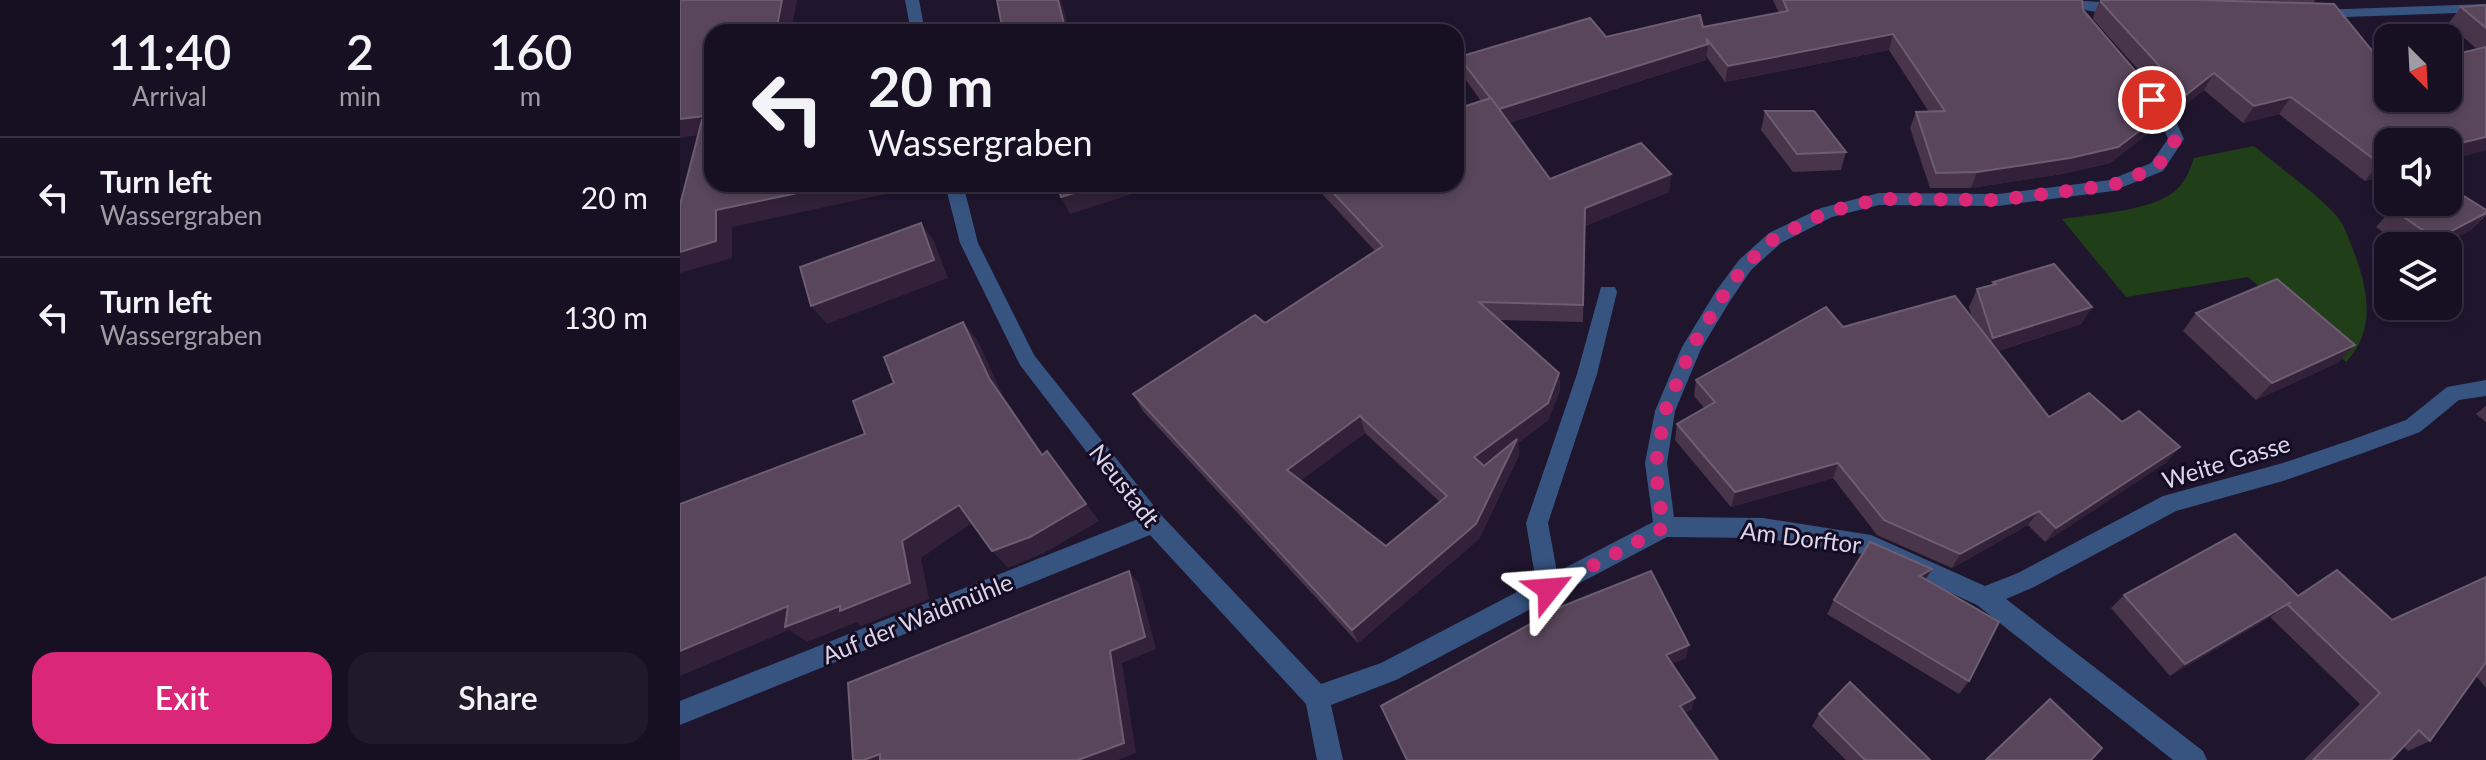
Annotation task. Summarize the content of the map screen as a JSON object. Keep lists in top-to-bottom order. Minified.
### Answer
{"streets":{"street":["Weite Gasse","Neustadt","Am Dorftor","Auf der Waidmühle"]},"crossings":[["Weite Gasse","Am Dorftor"],["Neustadt","Am Dorftor"],["Neustadt","Auf der Waidmühle"]],"north":"bottom right","page":{"eta":["11:40","Arrival","2","min","160","m"],"turn":["20 m","Wassergraben"],"list":[{"name":"Turn left","note":"Wassergraben","value":"20 m"},{"name":"Turn left","note":"Wassergraben","value":"130 m"}],"buttons":["Exit","Share"]}}
